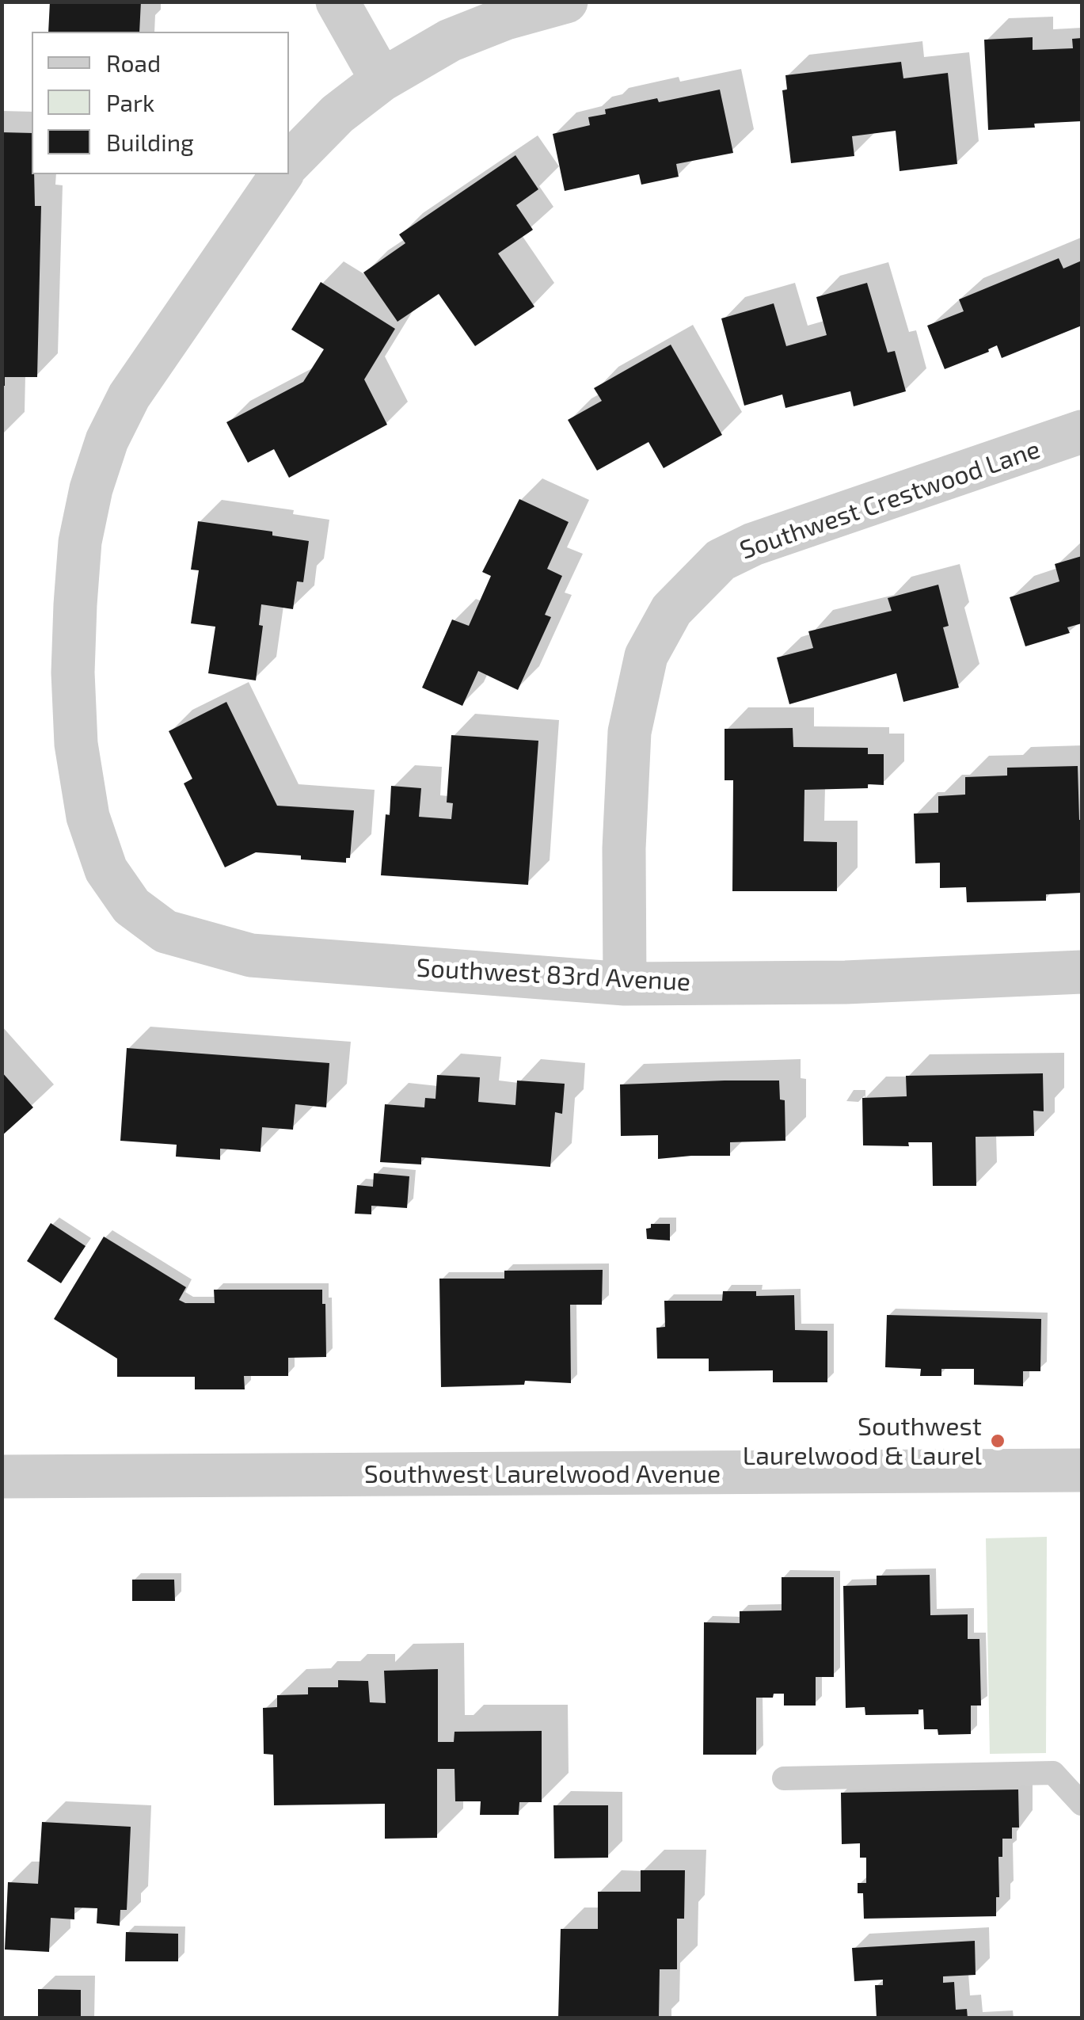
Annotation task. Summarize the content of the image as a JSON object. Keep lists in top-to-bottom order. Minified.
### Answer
{"streets":{"street":["Southwest Crestwood Lane","Southwest 83rd Avenue","Southwest Laurelwood Avenue"]},"crossings":[["Southwest Crestwood Lane","Southwest 83rd Avenue"]],"places":["Southwest Laurelwood & Laurel"],"legend":["Road","Park","Building"]}
